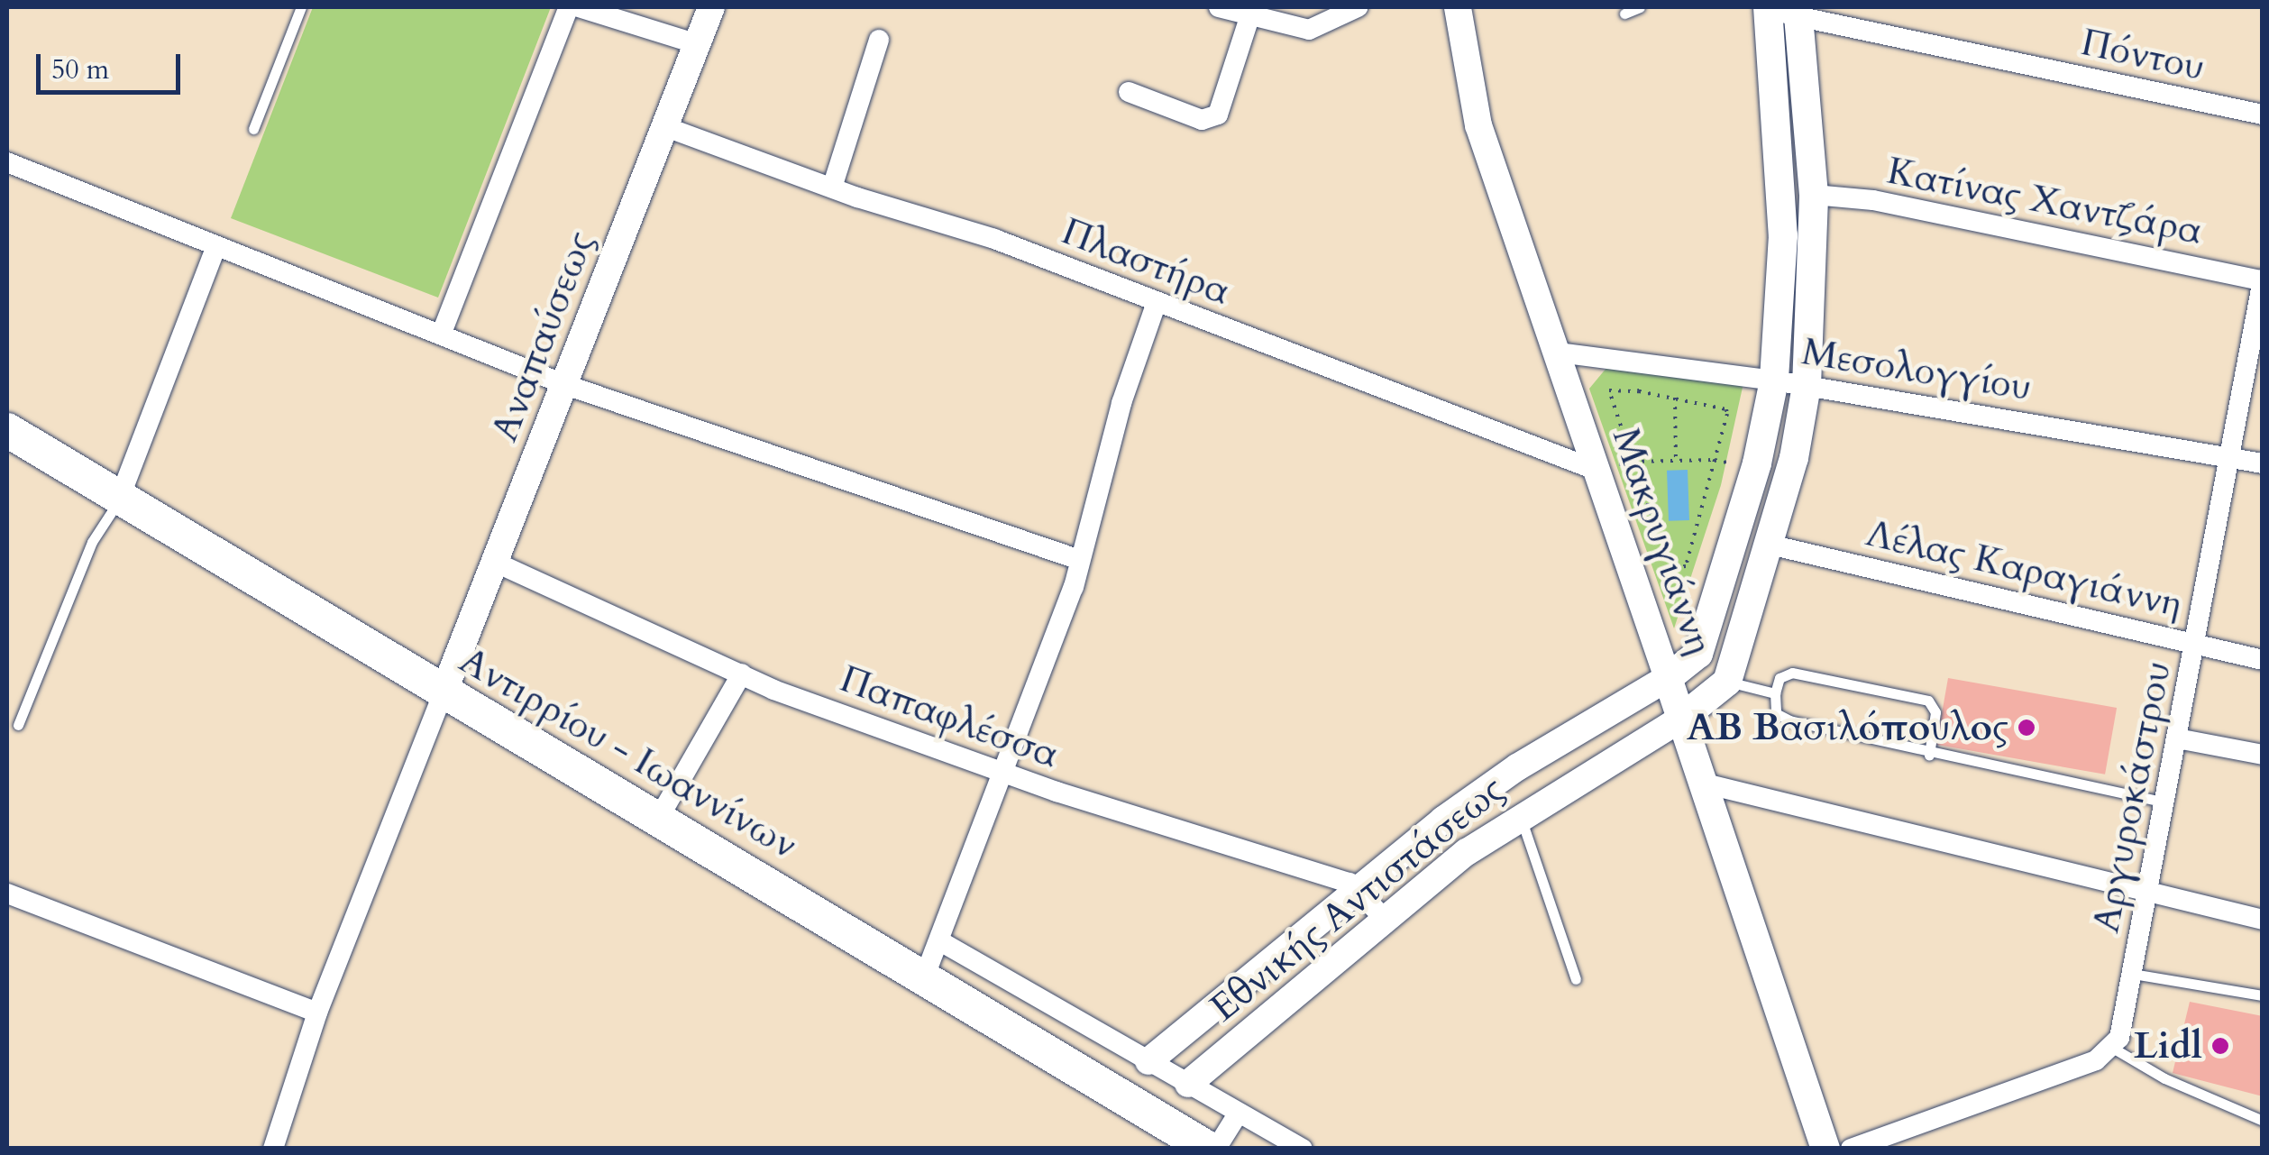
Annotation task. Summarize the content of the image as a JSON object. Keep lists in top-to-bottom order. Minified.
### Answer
{"streets":{"main road":["Μακρυγιάννη","Αντιρρίου - Ιωαννίνων","Εθνικής Αντιστάσεως"],"street":["Πόντου","Κατίνας Χαντζάρα","Πλαστήρα","Αναπαύσεως","Μεσολογγίου","Λέλας Καραγιάννη","Παπαφλέσσα","Αργυροκάστρου"]},"crossings":[["Πόντου","Εθνικής Αντιστάσεως"],["Κατίνας Χαντζάρα","Αργυροκάστρου"],["Πλαστήρα","Αναπαύσεως"],["Πλαστήρα","Μακρυγιάννη"],["Αναπαύσεως","Παπαφλέσσα"],["Αναπαύσεως","Αντιρρίου - Ιωαννίνων"],["Μεσολογγίου","Μακρυγιάννη"],["Μεσολογγίου","Αργυροκάστρου"],["Μεσολογγίου","Εθνικής Αντιστάσεως"],["Μακρυγιάννη","Εθνικής Αντιστάσεως"],["Λέλας Καραγιάννη","Αργυροκάστρου"],["Παπαφλέσσα","Εθνικής Αντιστάσεως"]],"places":["ΑΒ Βασιλόπουλος","Lidl"],"scale_bar":"50 m"}
